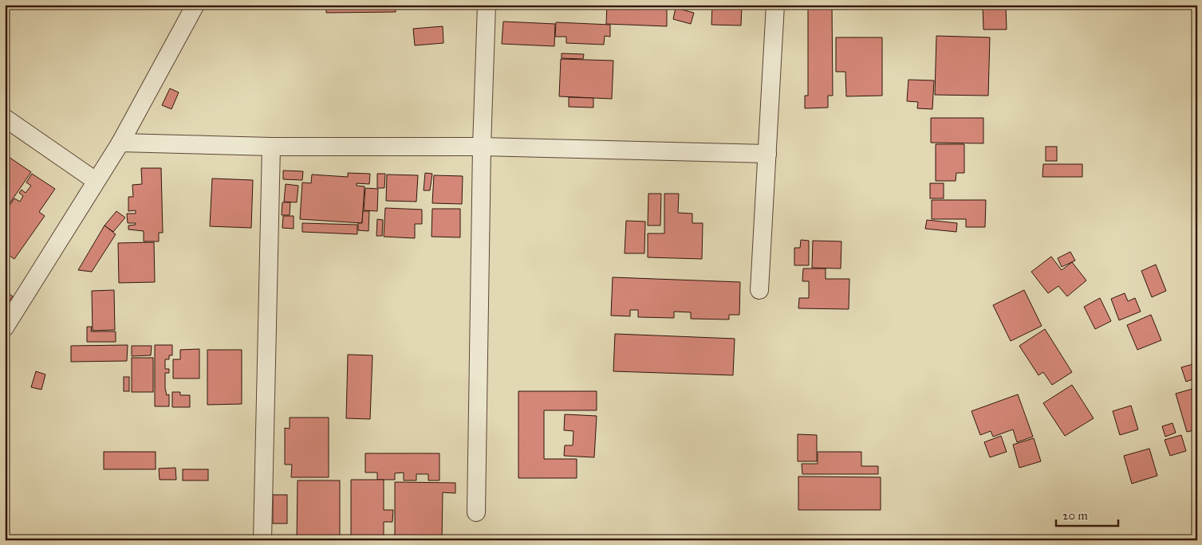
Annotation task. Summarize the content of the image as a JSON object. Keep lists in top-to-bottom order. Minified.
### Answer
{"scale_bar":"20 m"}
